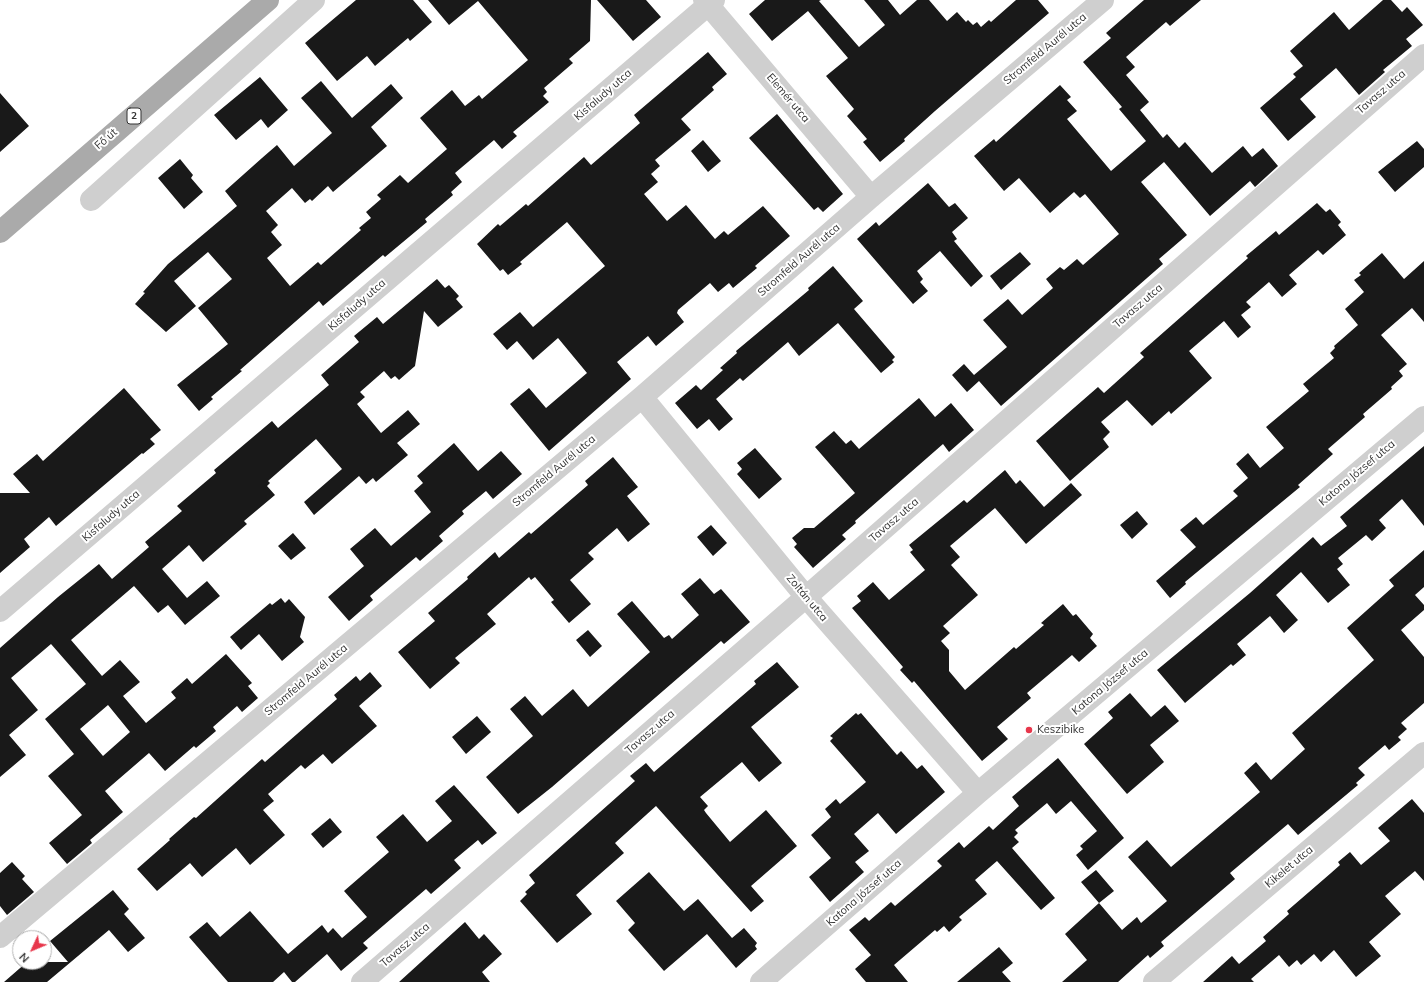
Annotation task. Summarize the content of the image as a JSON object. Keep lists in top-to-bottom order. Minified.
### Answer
{"streets":{"main road":["2","Fő út"],"street":["Stromfeld Aurél utca","Tavasz utca","Kisfaludy utca","Elemér utca","Katona József utca","Zoltán utca","Kikelet utca"]},"crossings":[["Stromfeld Aurél utca","Elemér utca"],["Stromfeld Aurél utca","Zoltán utca"],["Tavasz utca","Zoltán utca"],["Kisfaludy utca","Elemér utca"],["Katona József utca","Zoltán utca"]],"places":["Keszibike"],"north":"bottom left"}
